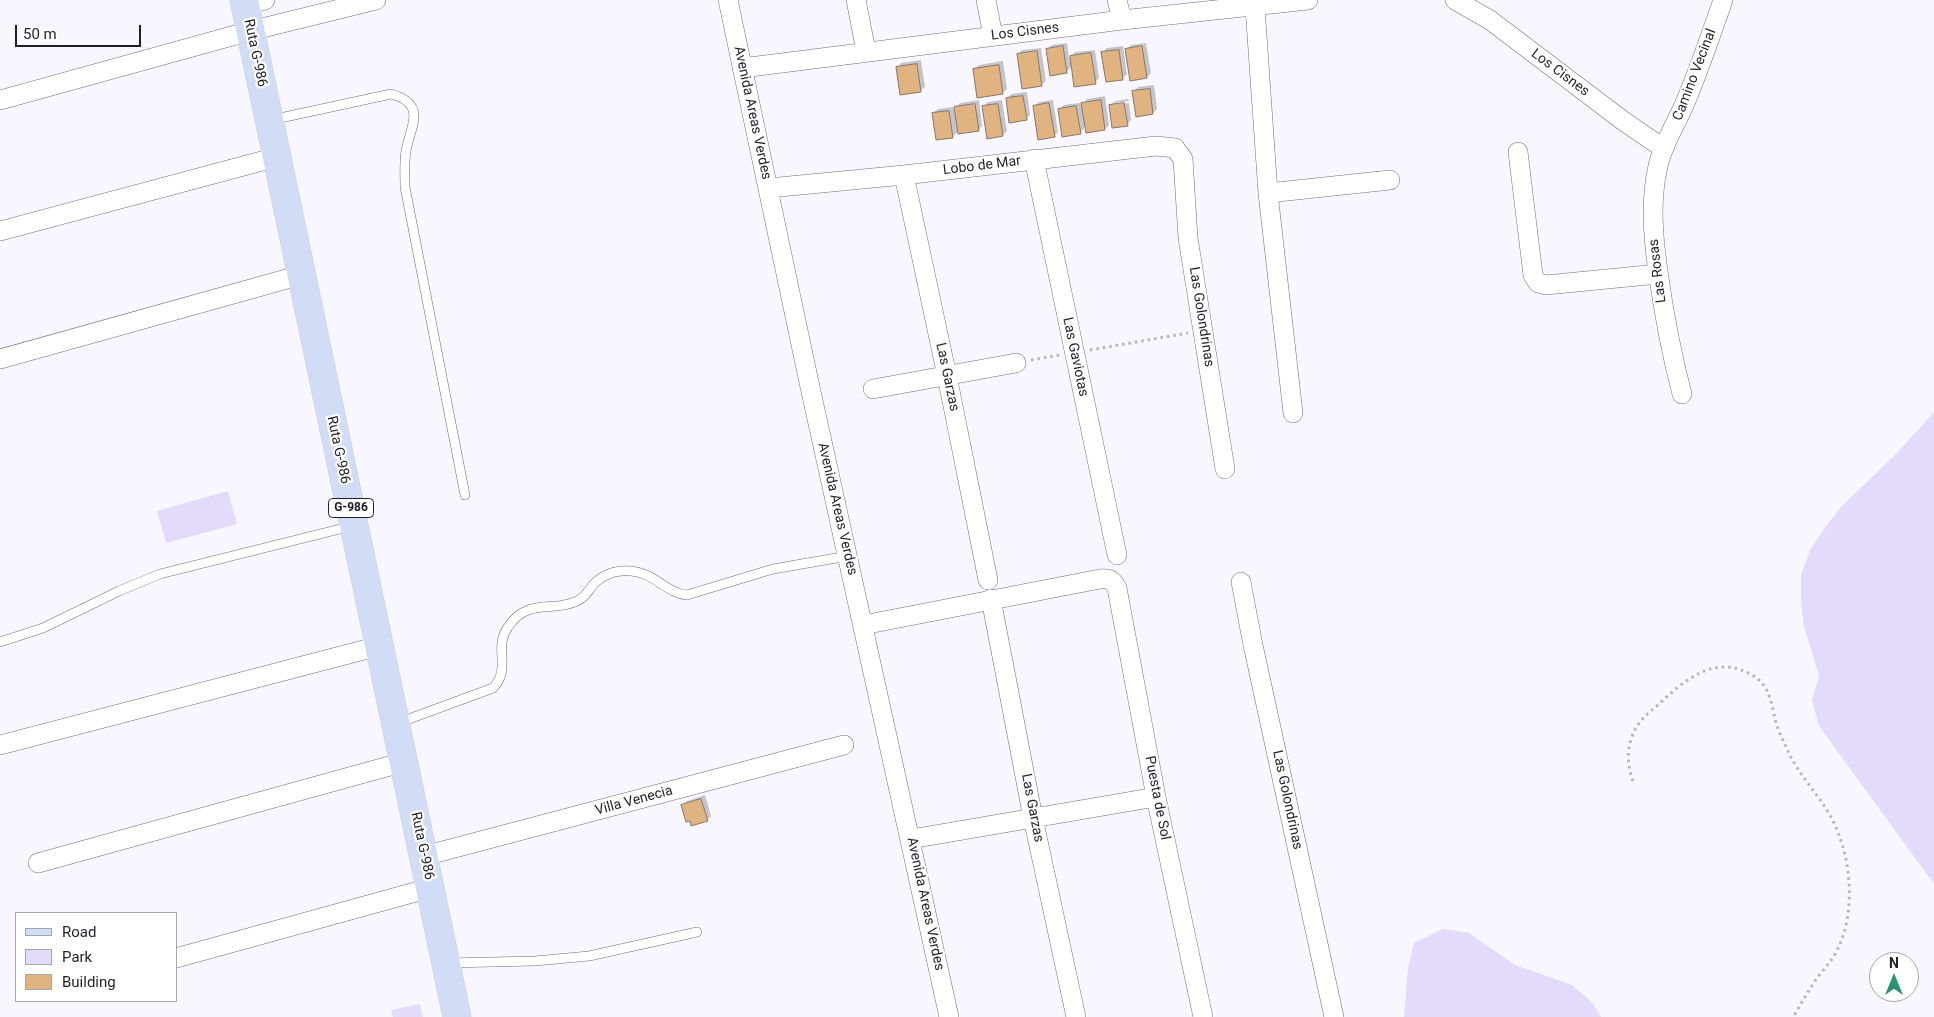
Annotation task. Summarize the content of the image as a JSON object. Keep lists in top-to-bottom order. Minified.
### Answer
{"streets":{"main road":["Ruta G-986","G-986"],"street":["Los Cisnes","Camino Vecinal","Avenida Areas Verdes","Lobo de Mar","Las Rosas","Las Golondrinas","Las Gaviotas","Las Garzas","Puesta de Sol","Villa Venecia"]},"crossings":[["Los Cisnes","Camino Vecinal"],["Los Cisnes","Avenida Areas Verdes"],["Los Cisnes","Las Rosas"],["Ruta G-986","Villa Venecia"],["Camino Vecinal","Las Rosas"],["Avenida Areas Verdes","Lobo de Mar"],["Lobo de Mar","Las Golondrinas"],["Lobo de Mar","Las Gaviotas"],["Lobo de Mar","Las Garzas"],["Las Garzas","Puesta de Sol"]],"legend":["Road","Park","Building"],"scale_bar":"50 m","north":"top"}
